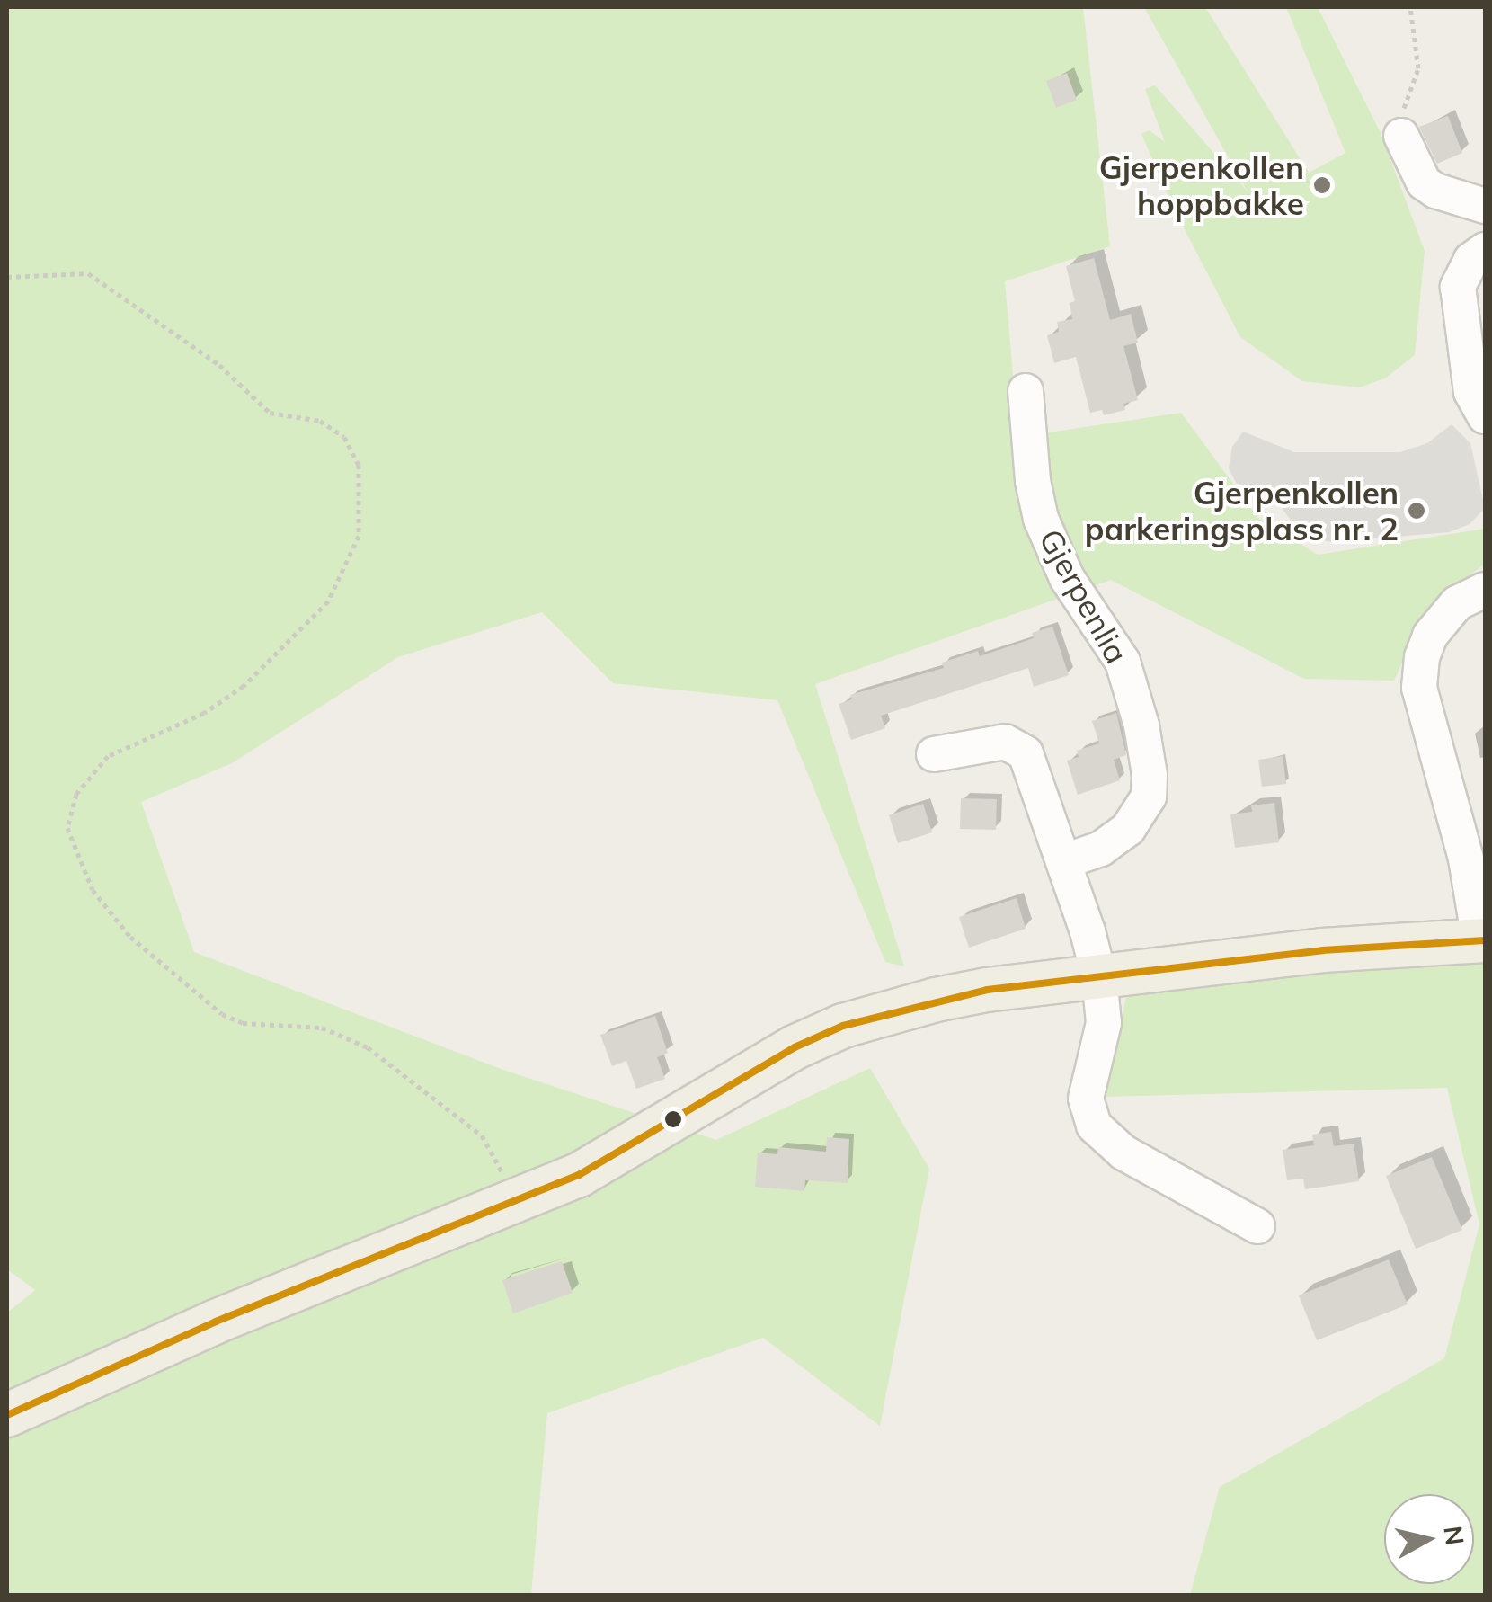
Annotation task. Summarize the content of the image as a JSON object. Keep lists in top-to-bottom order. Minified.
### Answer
{"streets":{"street":["Gjerpenlia"]},"places":["Gjerpenkollen hoppbakke","Gjerpenkollen parkeringsplass nr. 2"],"north":"right"}
